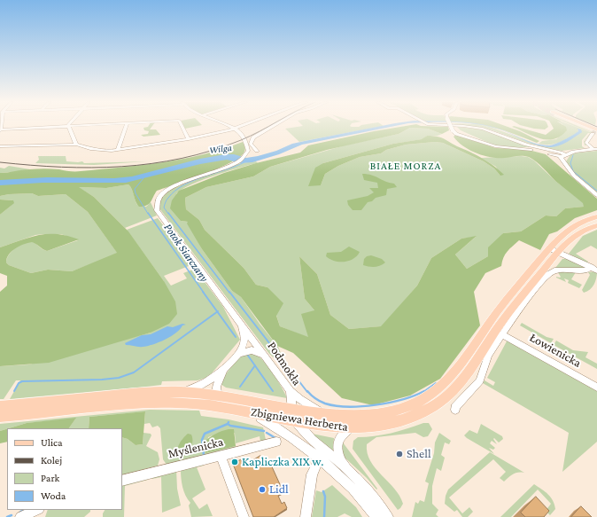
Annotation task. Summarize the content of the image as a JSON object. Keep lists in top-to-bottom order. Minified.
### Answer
{"streets":{"main road":["Zbigniewa Herberta"],"street":["Łowienicka","Podmokła","Myślenicka"]},"crossings":[["Podmokła","Zbigniewa Herberta"]],"districts":["BIAŁE MORZA"],"water":["Wilga","Potok Siarczany"],"places":["Shell","Kapliczka XIX w.","Lidl"],"legend":["Ulica","Kolej","Park","Woda"]}
